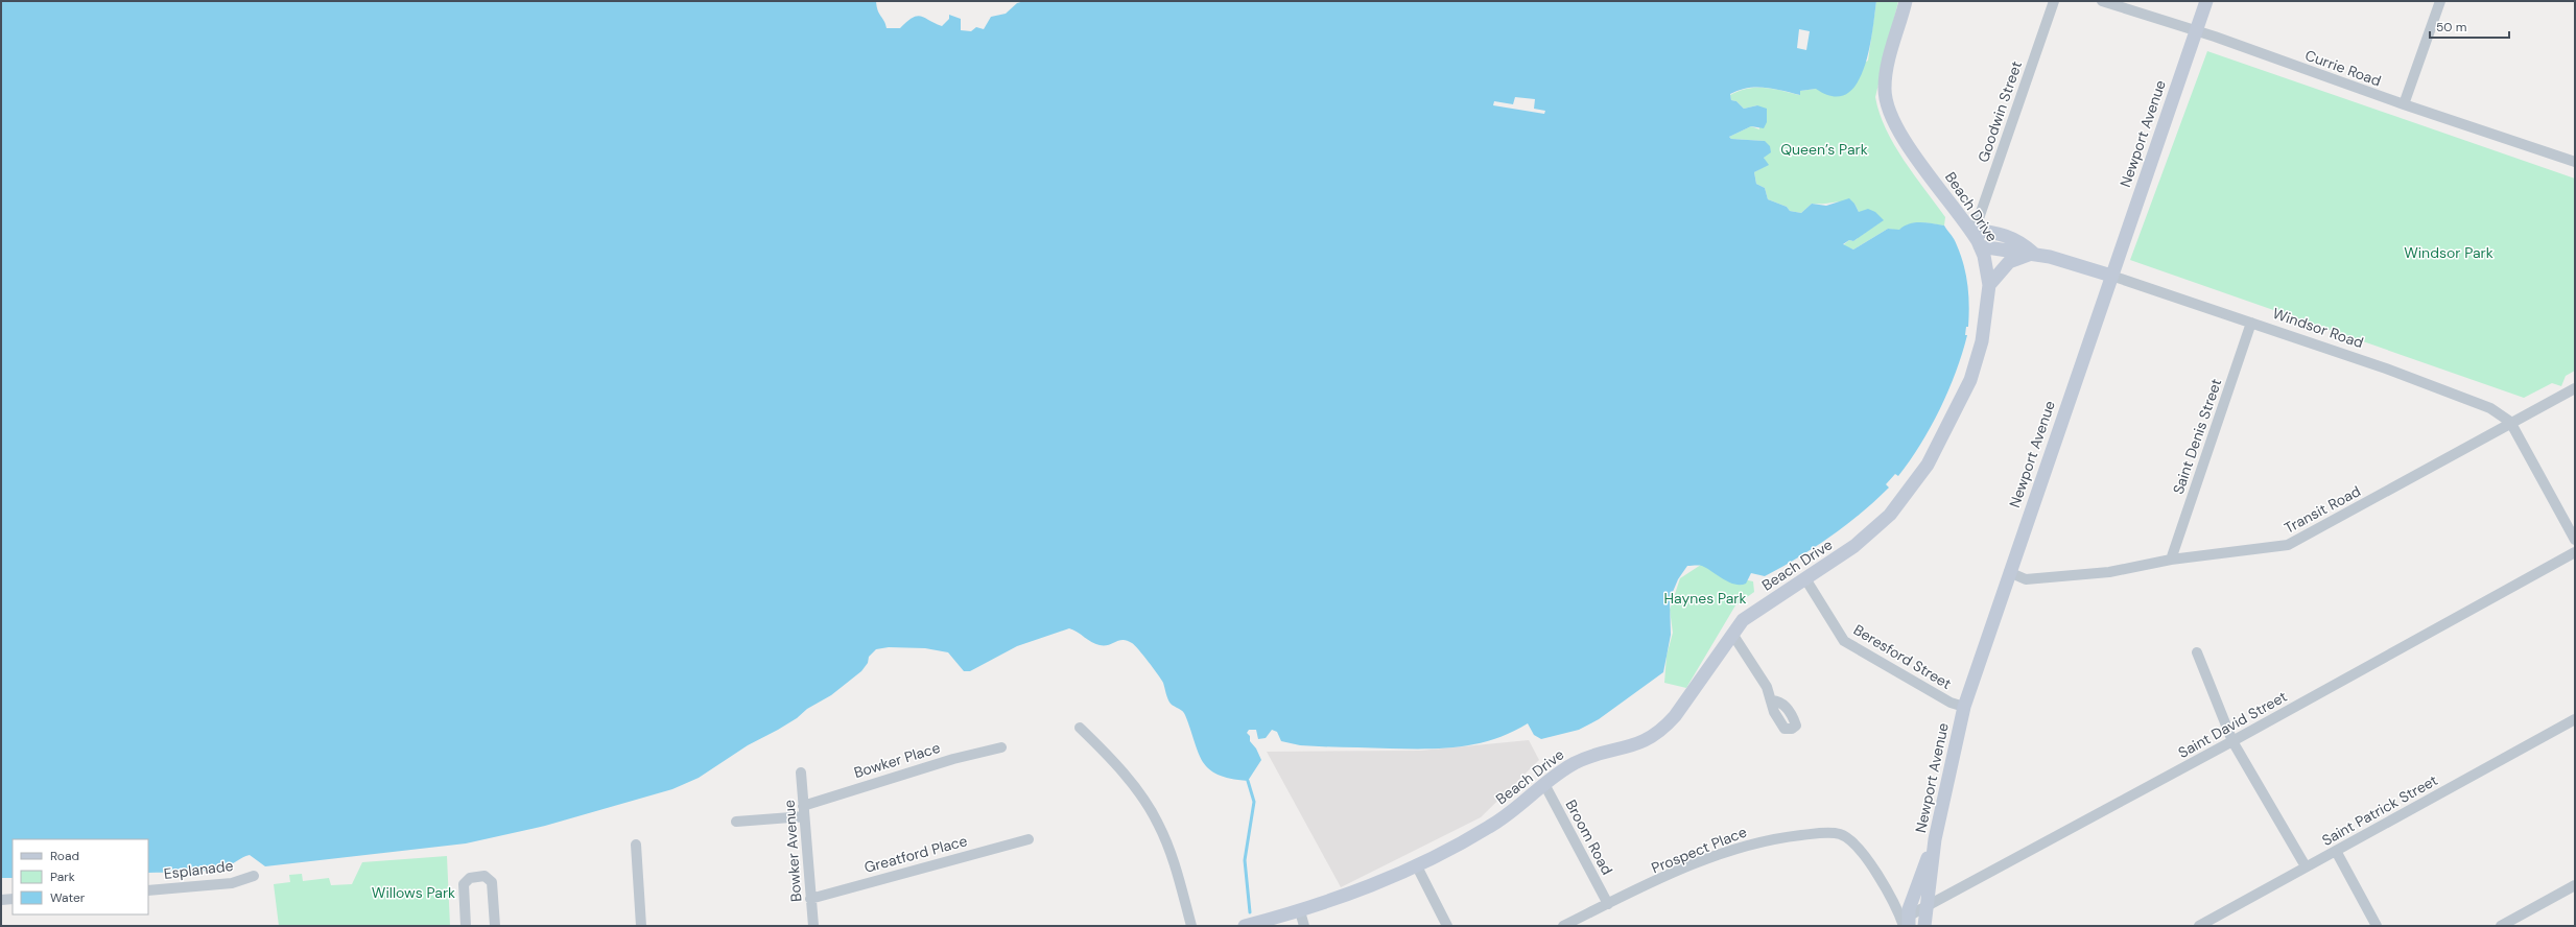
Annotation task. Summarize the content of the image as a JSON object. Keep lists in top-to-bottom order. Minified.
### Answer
{"streets":{"main road":["Newport Avenue","Beach Drive","Windsor Road"],"street":["Currie Road","Goodwin Street","Saint Denis Street","Transit Road","Beresford Street","Saint David Street","Bowker Place","Saint Patrick Street","Broom Road","Prospect Place","Bowker Avenue","Greatford Place","Esplanade"]},"crossings":[["Currie Road","Newport Avenue"],["Goodwin Street","Beach Drive"],["Newport Avenue","Windsor Road"],["Newport Avenue","Transit Road"],["Newport Avenue","Beresford Street"],["Newport Avenue","Saint David Street"],["Beach Drive","Windsor Road"],["Beach Drive","Beresford Street"],["Beach Drive","Broom Road"],["Windsor Road","Saint Denis Street"],["Windsor Road","Transit Road"],["Saint Denis Street","Transit Road"],["Saint David Street","Prospect Place"],["Bowker Place","Bowker Avenue"],["Broom Road","Prospect Place"],["Bowker Avenue","Greatford Place"]],"parks":["Queen’s Park","Windsor Park","Haynes Park","Willows Park"],"legend":["Road","Park","Water"],"scale_bar":"50 m"}
